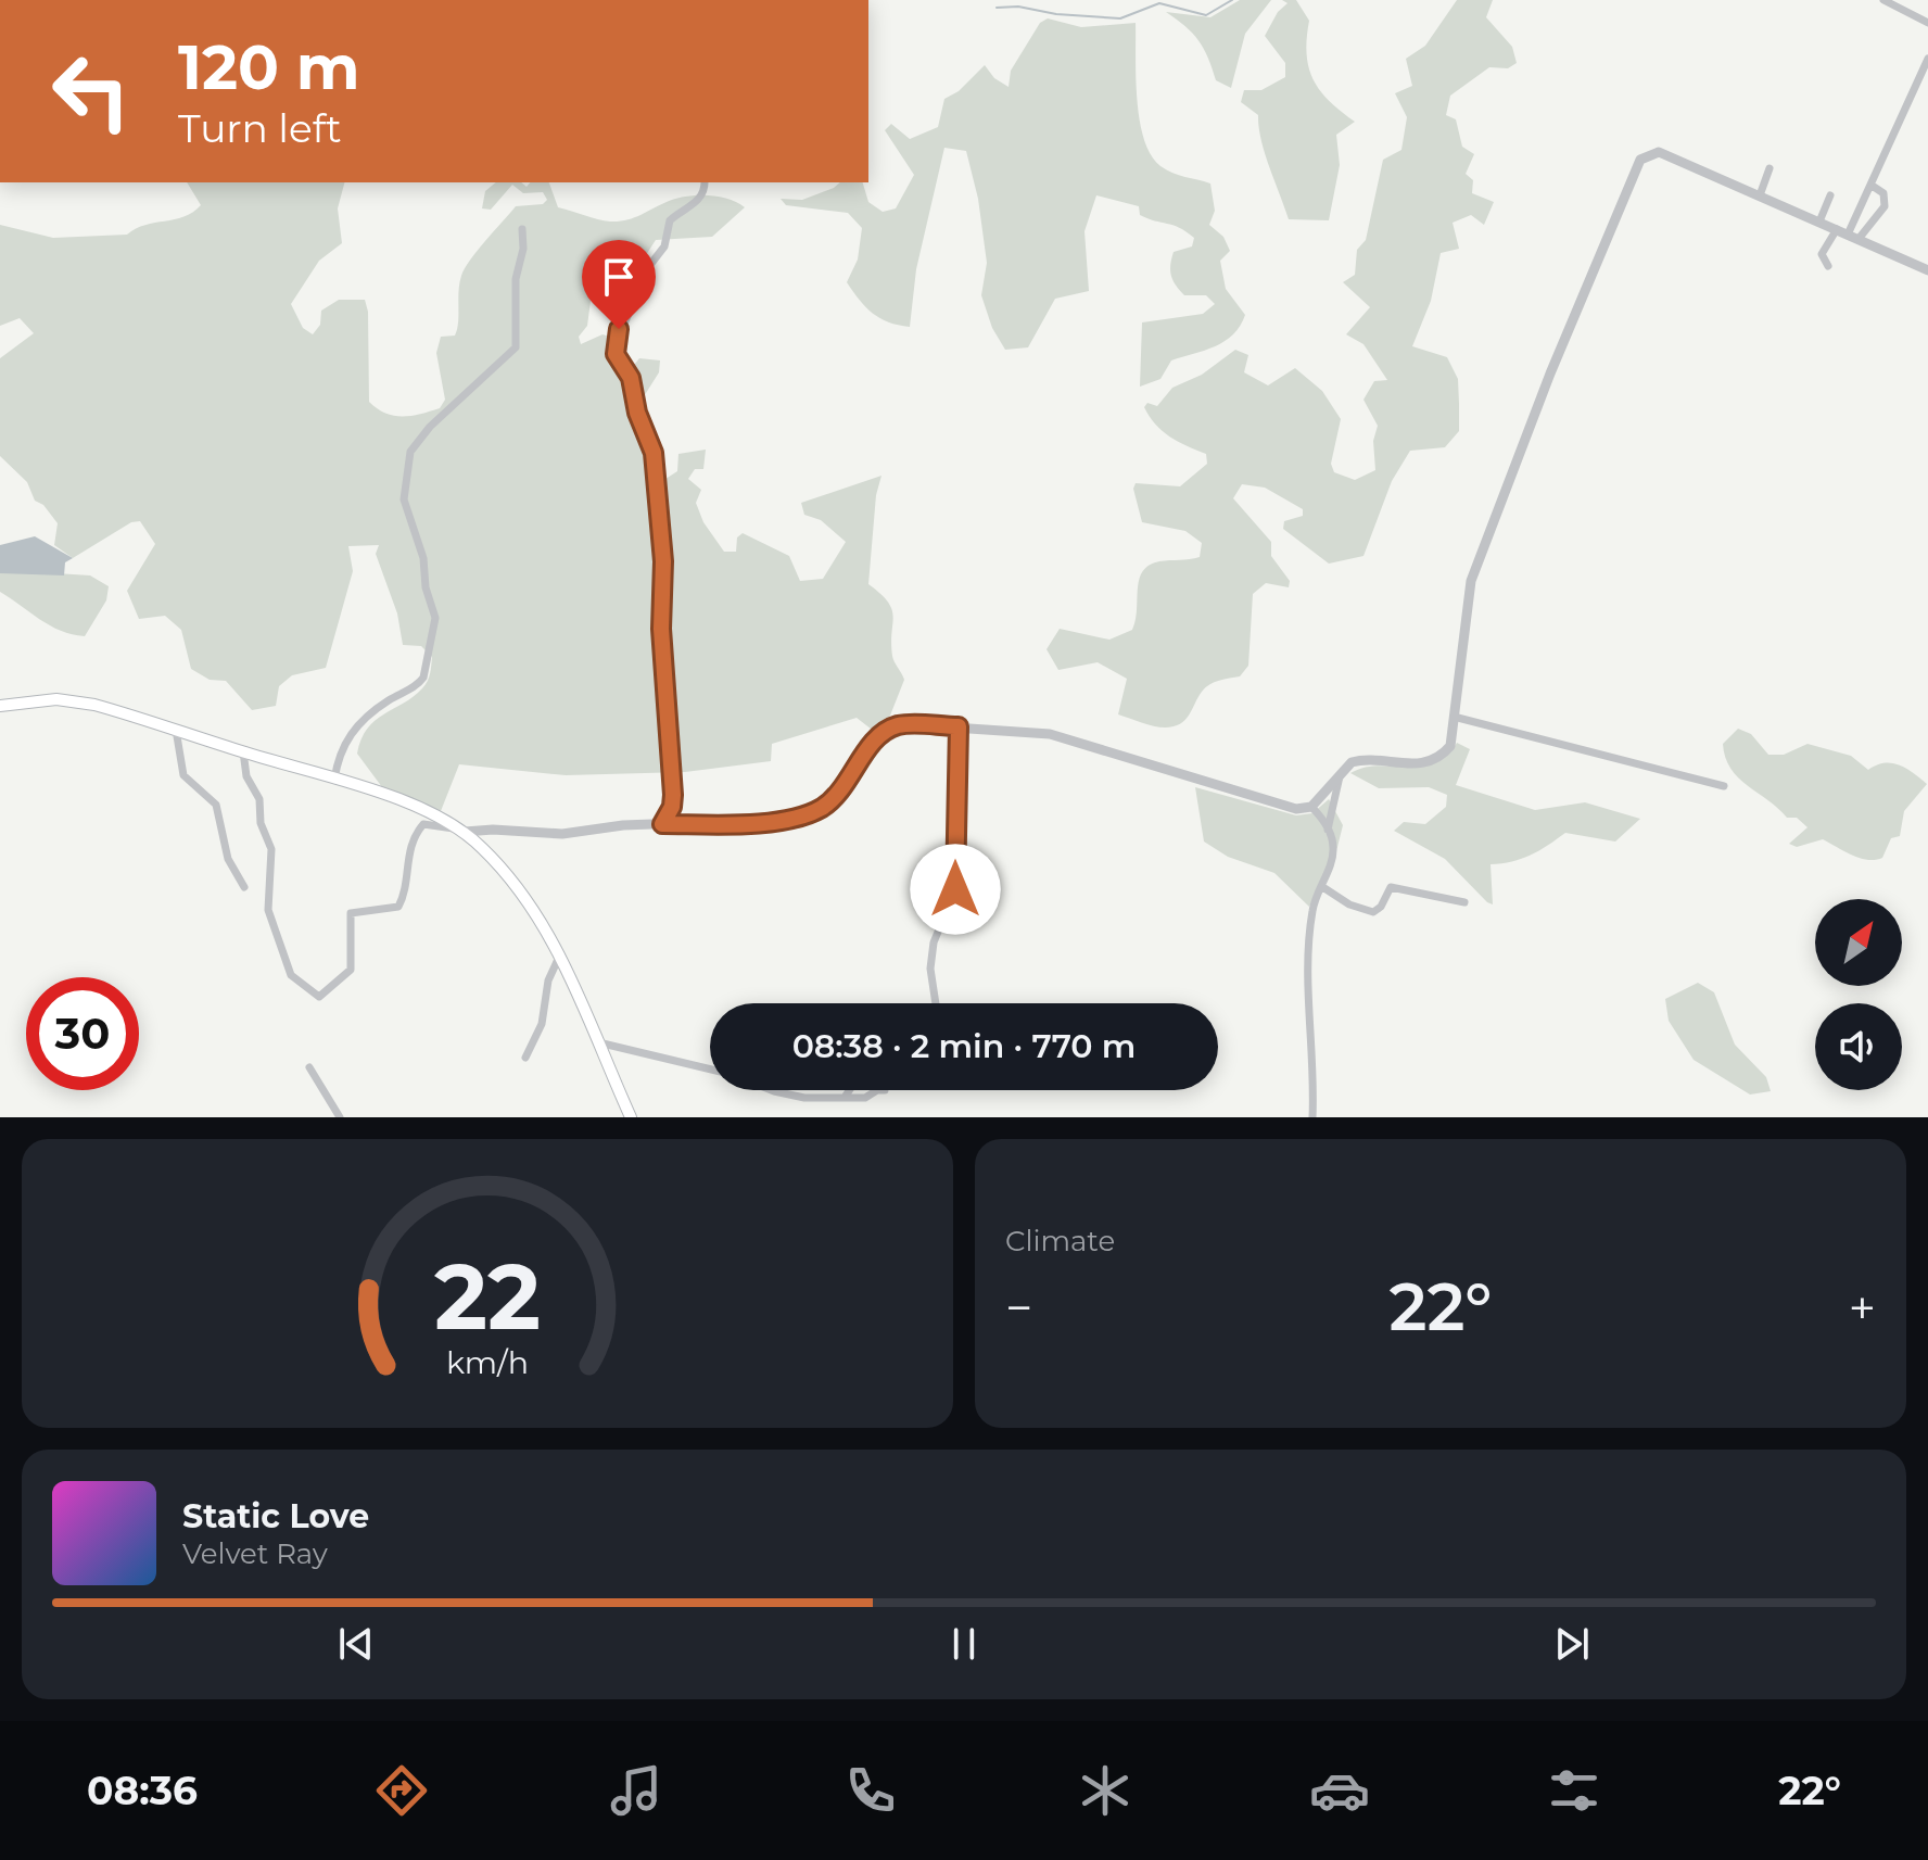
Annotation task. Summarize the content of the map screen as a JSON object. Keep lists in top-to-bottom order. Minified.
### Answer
{"north":"top right","page":{"turn":["120 m","Turn left"],"limit":"30","trip":"08:38 · 2 min · 770 m","tile":"Climate","heat":["−","22°","+"],"song":["Static Love","Velvet Ray"],"tabs":["08:36","22°"],"gauge":["22","km/h"]}}
